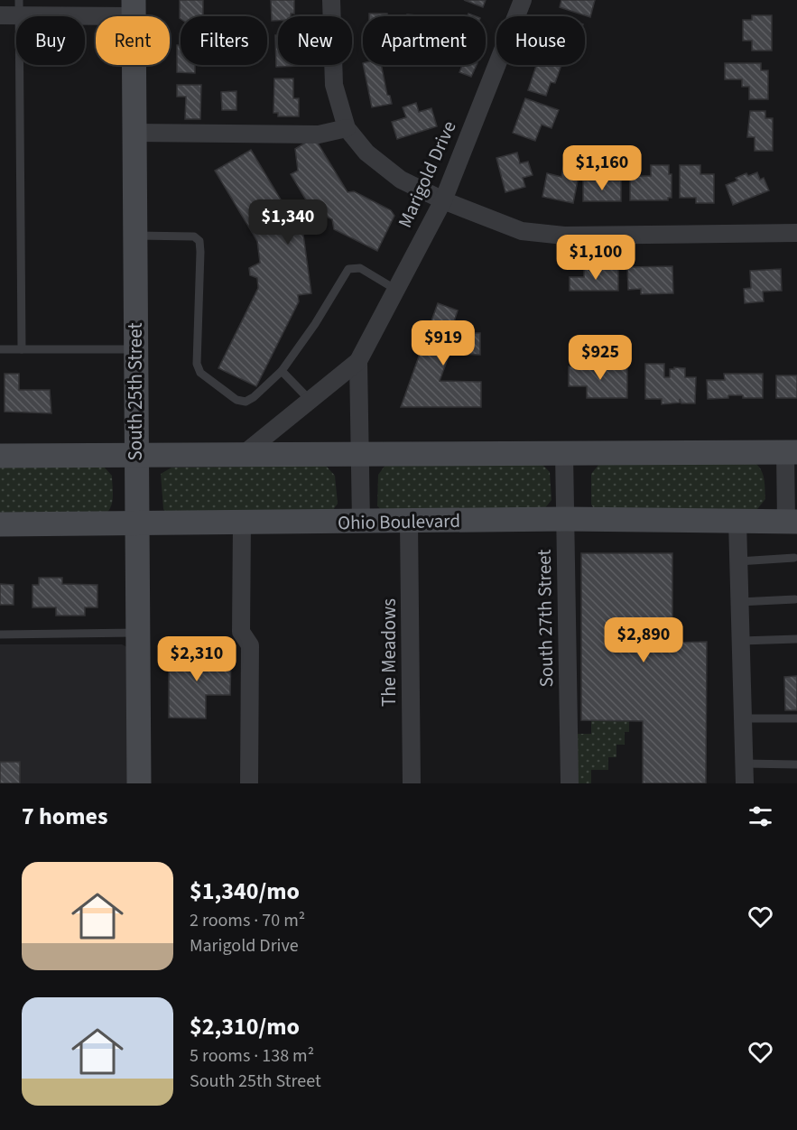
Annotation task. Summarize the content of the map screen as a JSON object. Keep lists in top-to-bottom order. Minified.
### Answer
{"streets":{"street":["Marigold Drive","South 25th Street","Ohio Boulevard","South 27th Street","The Meadows"]},"crossings":[["Marigold Drive","Ohio Boulevard"],["South 25th Street","Ohio Boulevard"],["Ohio Boulevard","South 27th Street"],["Ohio Boulevard","The Meadows"]],"page":{"chip":["Buy","Rent","Filters","New","Apartment","House"],"price":["$1,160","$1,340","$1,100","$919","$925","$2,890","$2,310"],"heading":"7 homes","list":[{"name":"$1,340/mo","note":"2 rooms · 70 m² · Marigold Drive"},{"name":"$2,310/mo","note":"5 rooms · 138 m² · South 25th Street"}]}}
